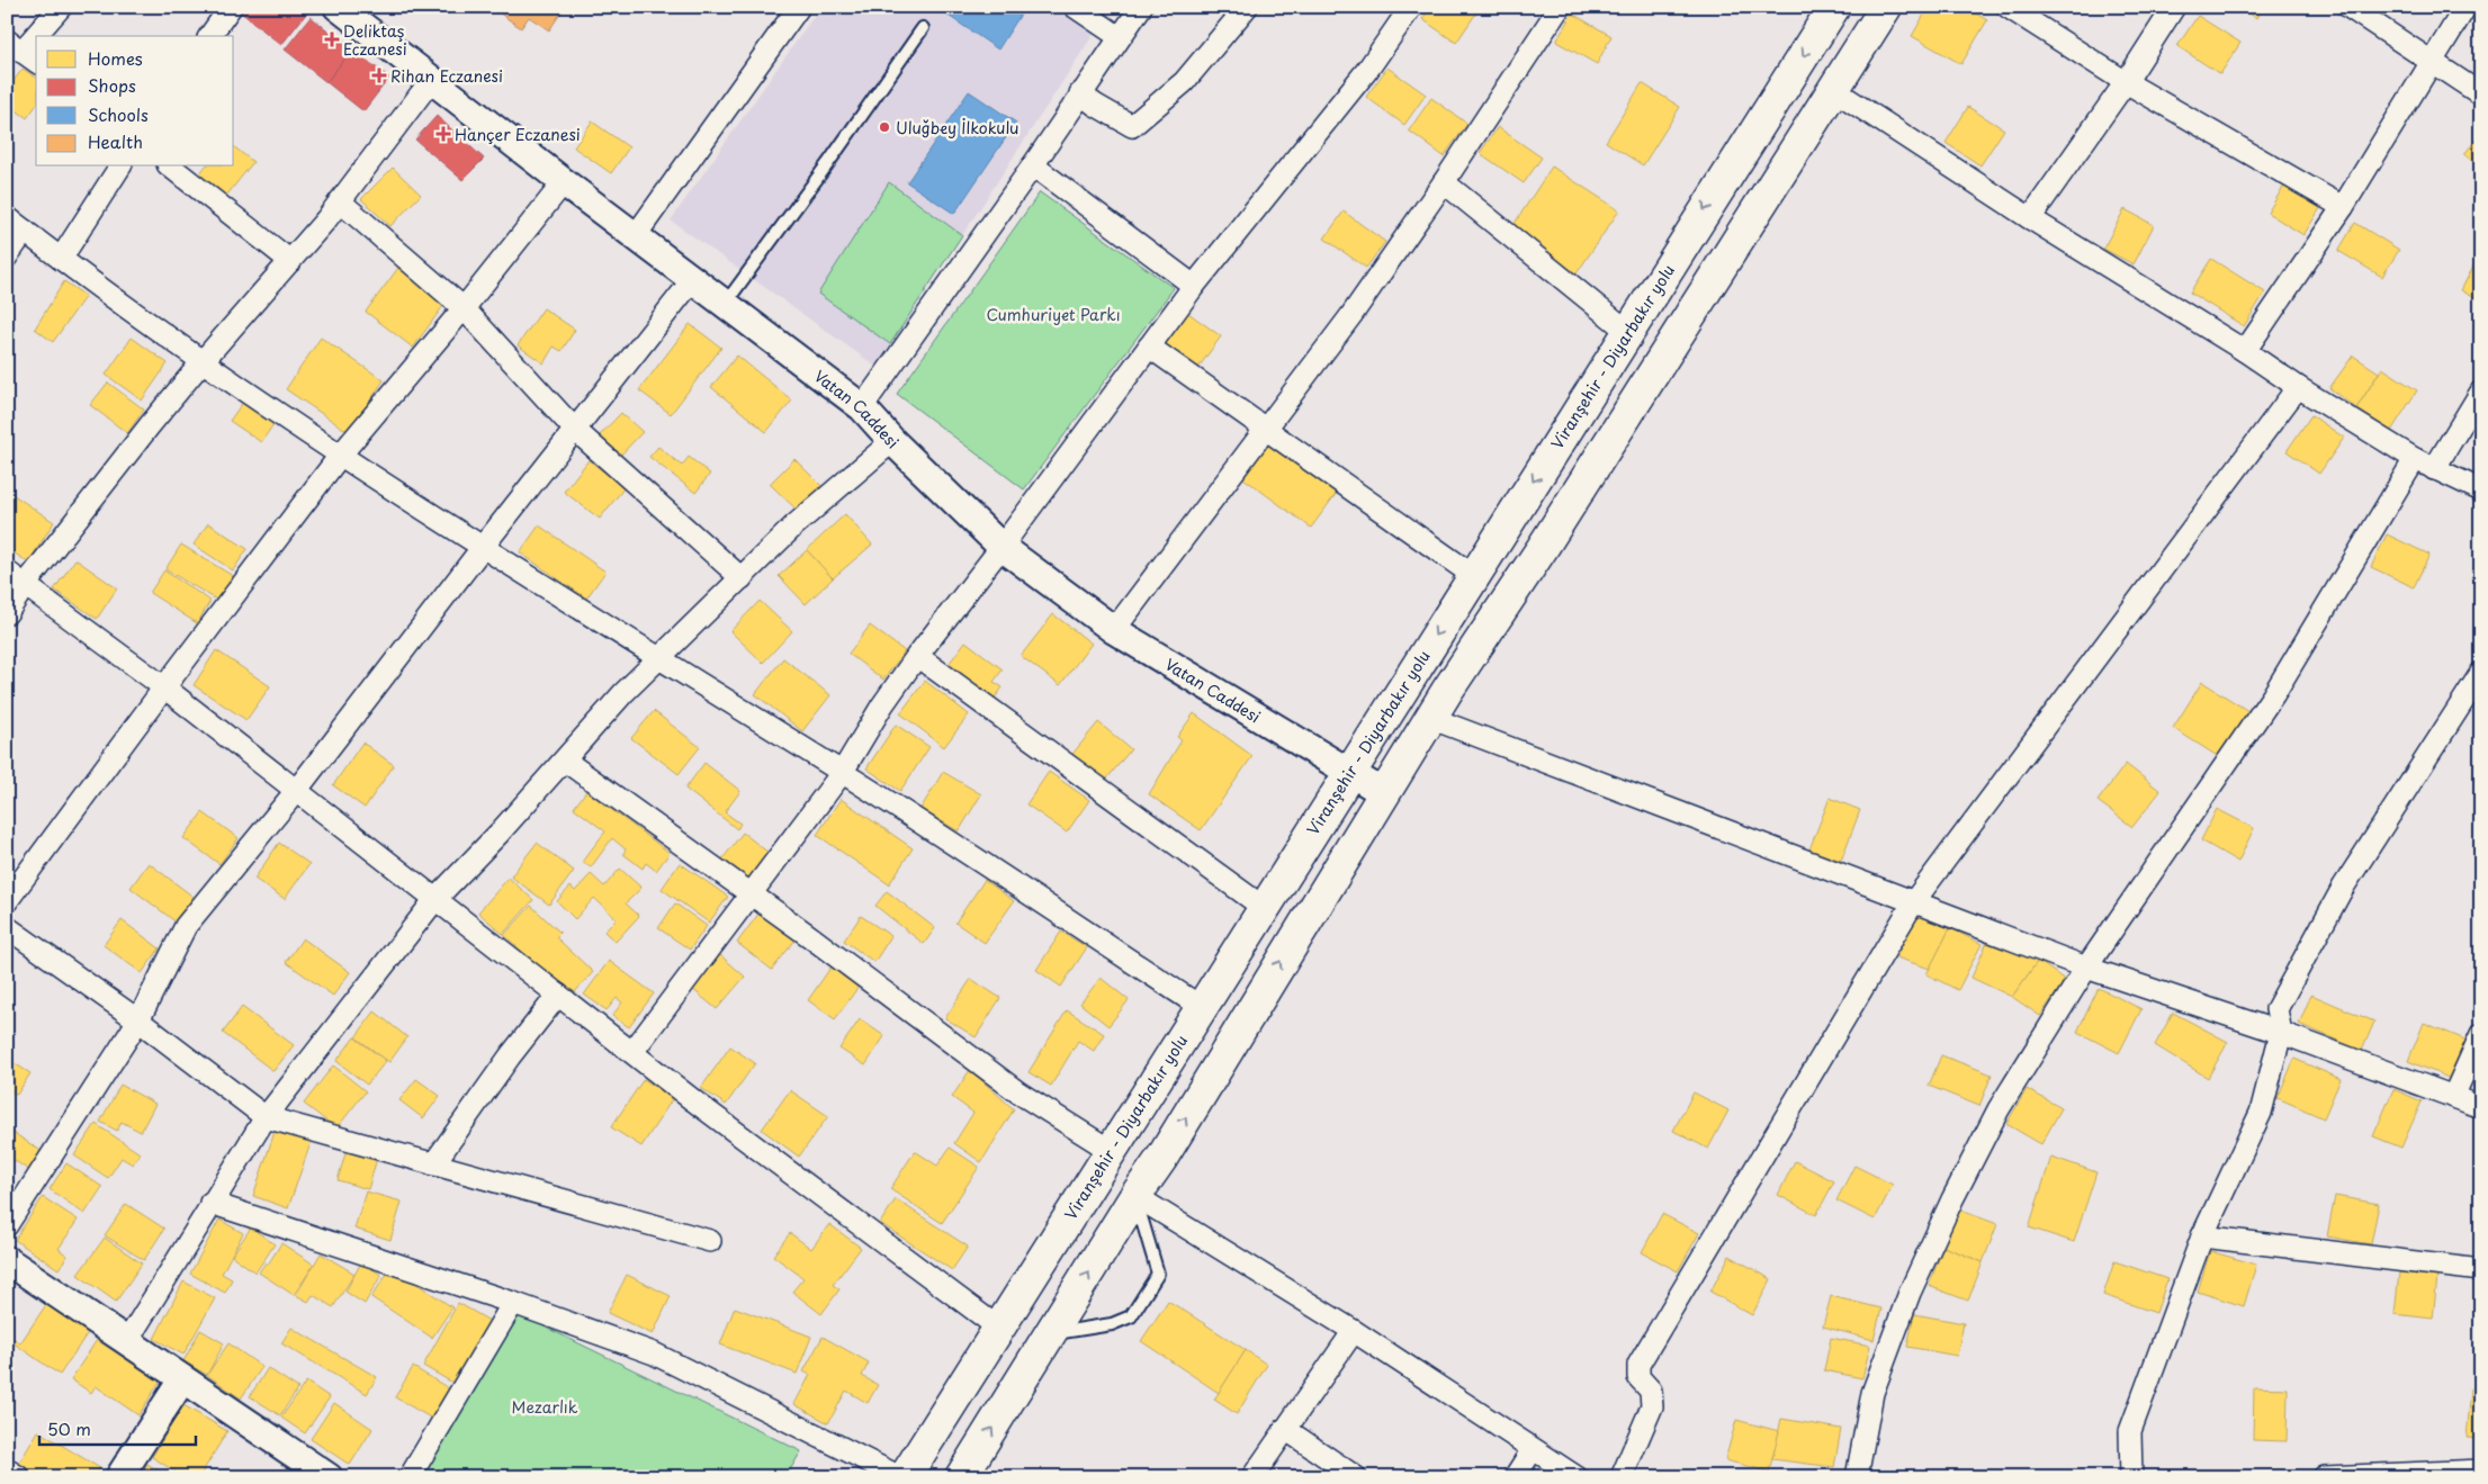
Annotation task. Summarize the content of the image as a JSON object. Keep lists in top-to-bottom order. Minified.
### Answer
{"streets":{"main road":["Viranşehir - Diyarbakır yolu"],"street":["Vatan Caddesi"]},"crossings":[["Viranşehir - Diyarbakır yolu","Vatan Caddesi"]],"parks":["Cumhuriyet Parkı","Mezarlık"],"places":{"health":["Deliktaş Eczanesi","Rihan Eczanesi","Hançer Eczanesi"],"other":["Uluğbey İlkokulu"]},"legend":["Homes","Shops","Schools","Health"],"scale_bar":"50 m"}
